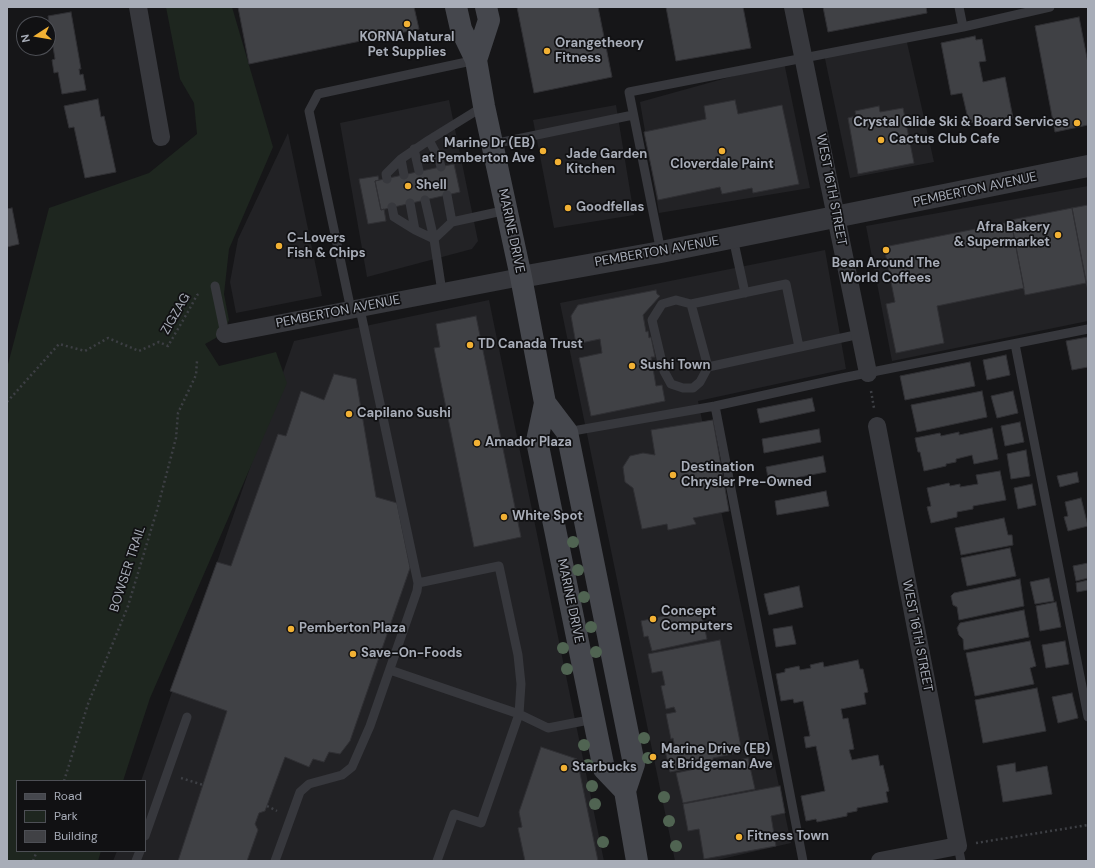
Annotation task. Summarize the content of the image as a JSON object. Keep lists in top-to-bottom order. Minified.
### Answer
{"streets":{"main road":["MARINE DRIVE"],"street":["WEST 16TH STREET","PEMBERTON AVENUE"],"path":["ZIGZAG","BOWSER TRAIL"]},"crossings":[["WEST 16TH STREET","PEMBERTON AVENUE"],["PEMBERTON AVENUE","MARINE DRIVE"]],"places":["KORNA Natural Pet Supplies","Orangetheory Fitness","Crystal Glide Ski & Board Services","Cactus Club Cafe","Marine Dr (EB) at Pemberton Ave","Cloverdale Paint","Jade Garden Kitchen","Shell","Goodfellas","Afra Bakery & Supermarket","C-Lovers Fish & Chips","Bean Around The World Coffees","TD Canada Trust","Sushi Town","Capilano Sushi","Amador Plaza","Destination Chrysler Pre-Owned","White Spot","Concept Computers","Pemberton Plaza","Save-On-Foods","Marine Drive (EB) at Bridgeman Ave","Starbucks","Fitness Town"],"legend":["Road","Park","Building"],"north":"left"}
